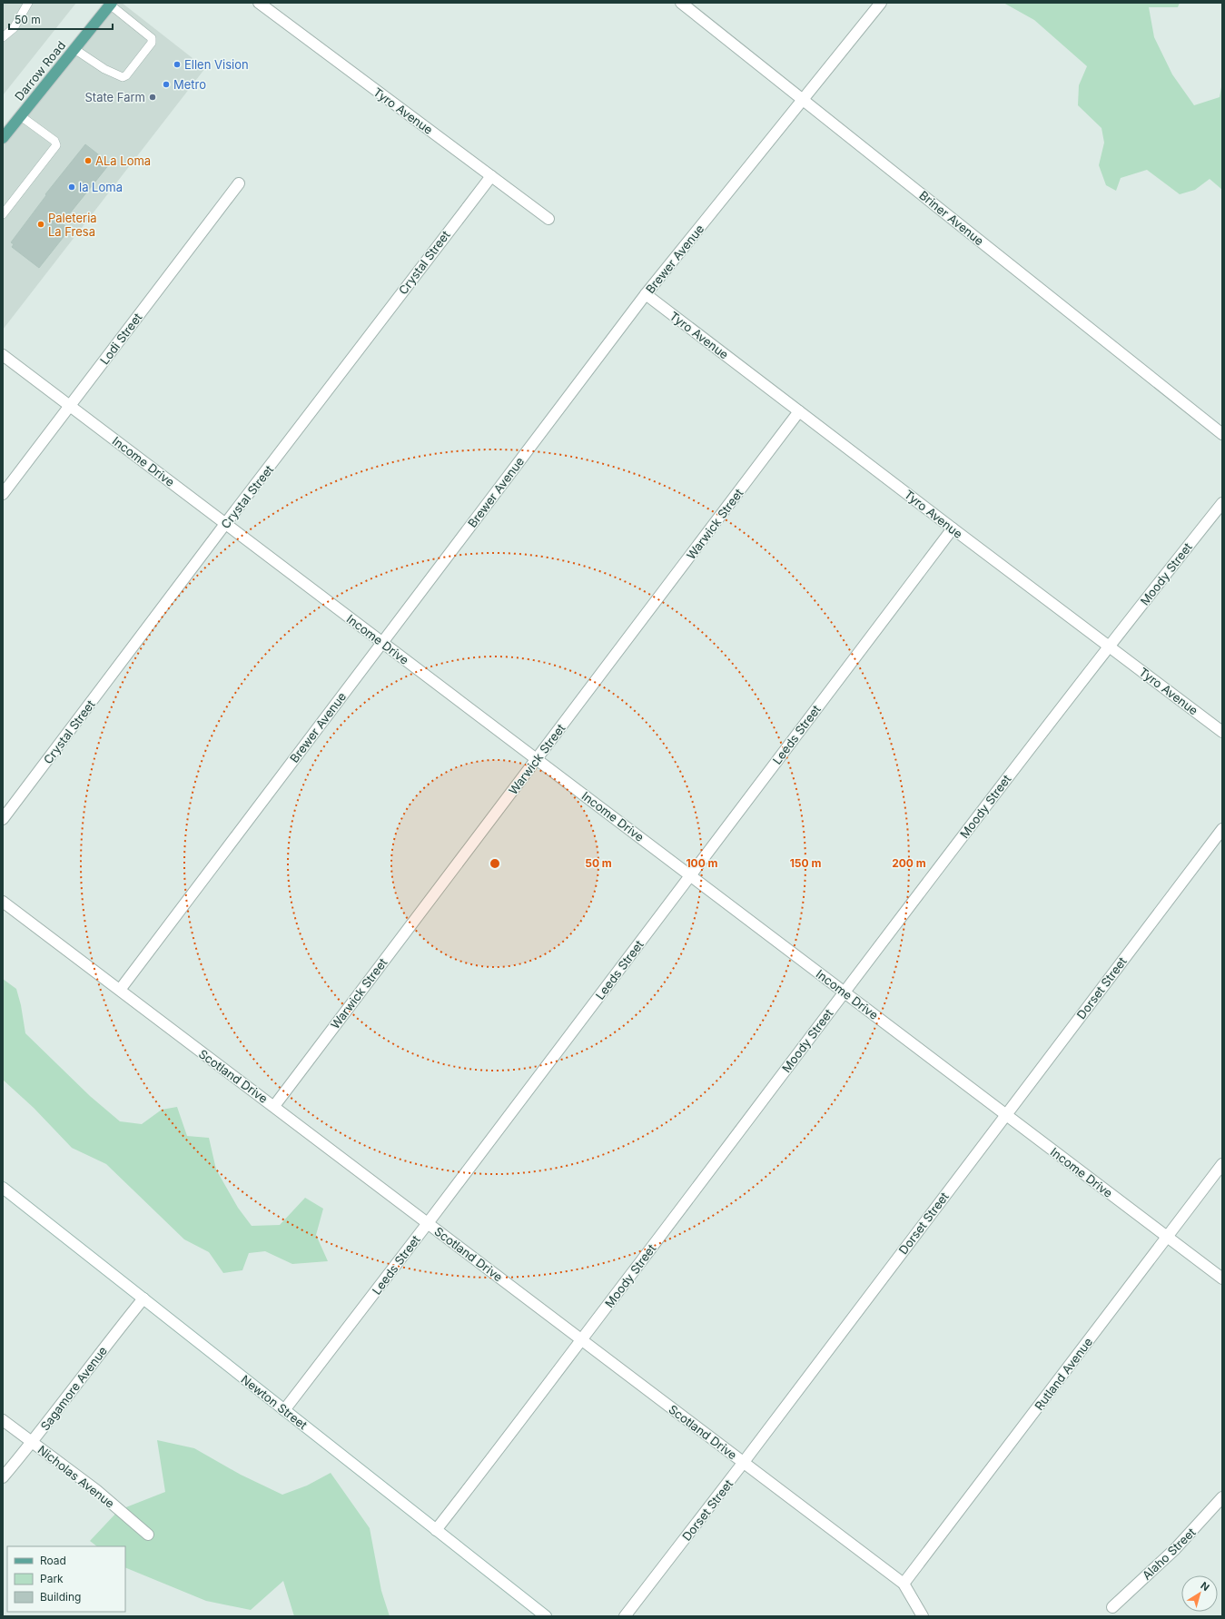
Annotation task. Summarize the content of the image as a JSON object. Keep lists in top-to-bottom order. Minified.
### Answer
{"streets":{"main road":["Darrow Road"],"street":["Tyro Avenue","Briner Avenue","Brewer Avenue","Crystal Street","Lodi Street","Income Drive","Warwick Street","Moody Street","Leeds Street","Dorset Street","Scotland Drive","Rutland Avenue","Sagamore Avenue","Newton Street","Nicholas Avenue","Alaho Street"]},"crossings":[["Tyro Avenue","Brewer Avenue"],["Tyro Avenue","Crystal Street"],["Tyro Avenue","Warwick Street"],["Tyro Avenue","Moody Street"],["Tyro Avenue","Leeds Street"],["Briner Avenue","Brewer Avenue"],["Brewer Avenue","Income Drive"],["Brewer Avenue","Scotland Drive"],["Crystal Street","Income Drive"],["Lodi Street","Income Drive"],["Income Drive","Warwick Street"],["Income Drive","Moody Street"],["Income Drive","Leeds Street"],["Income Drive","Dorset Street"],["Income Drive","Rutland Avenue"],["Warwick Street","Scotland Drive"],["Moody Street","Scotland Drive"],["Moody Street","Newton Street"],["Leeds Street","Scotland Drive"],["Leeds Street","Newton Street"],["Dorset Street","Scotland Drive"],["Scotland Drive","Rutland Avenue"],["Sagamore Avenue","Newton Street"],["Sagamore Avenue","Nicholas Avenue"]],"places":["Ellen Vision","Metro","State Farm","ALa Loma","la Loma","Paleteria La Fresa"],"legend":["Road","Park","Building"],"scale_bar":"50 m","north":"top right","rings":["50 m","100 m","150 m","200 m"]}
